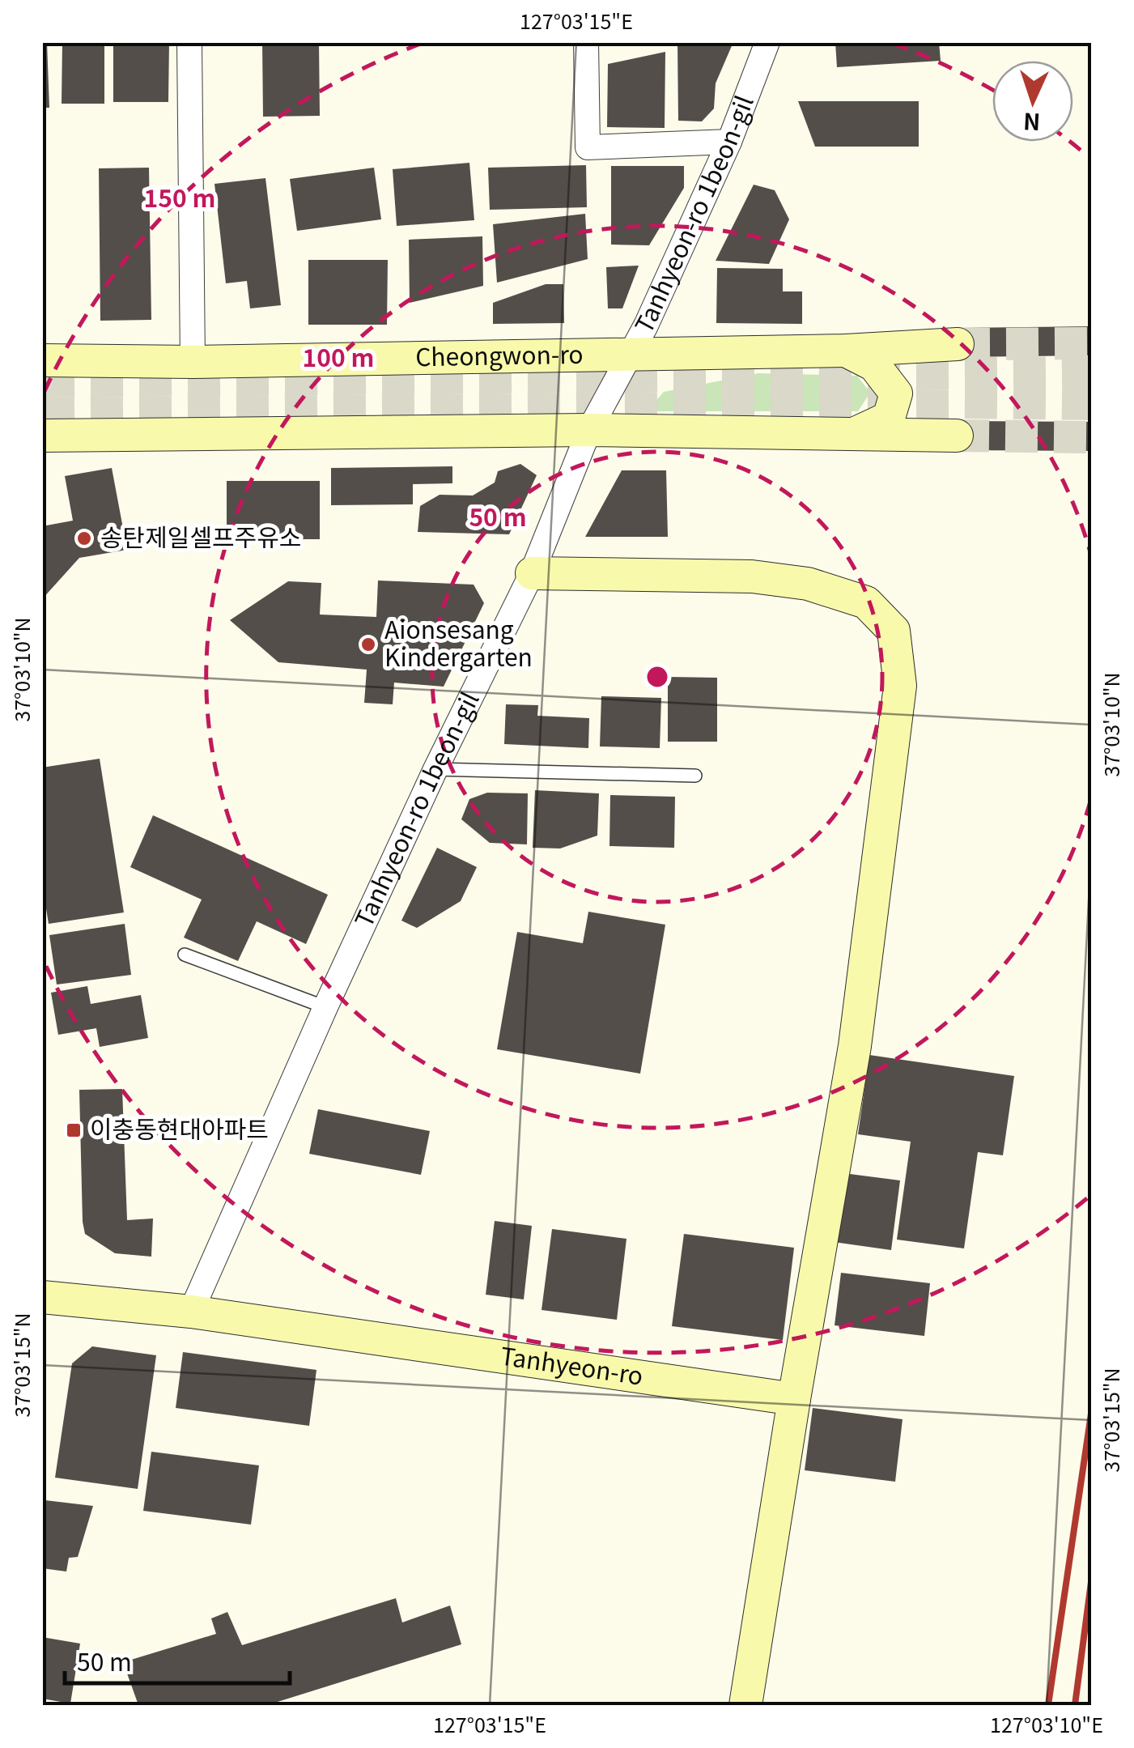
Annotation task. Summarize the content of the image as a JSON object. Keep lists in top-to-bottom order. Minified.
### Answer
{"streets":{"street":["Tanhyeon-ro 1beon-gil","Cheongwon-ro","Tanhyeon-ro"]},"crossings":[["Tanhyeon-ro 1beon-gil","Cheongwon-ro"],["Tanhyeon-ro 1beon-gil","Tanhyeon-ro"]],"places":{"other":["송탄제일셀프주유소","Aionsesang Kindergarten"],"transit":["이충동현대아파트"]},"scale_bar":"50 m","north":"bottom","coordinates":["127°03'15\"E","37°03'10\"N","37°03'15\"N","127°03'10\"E"],"rings":["150 m","100 m","50 m"]}
